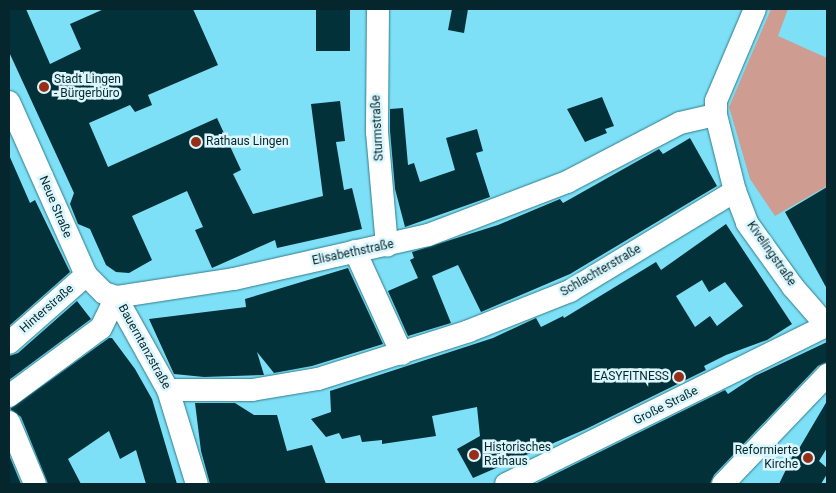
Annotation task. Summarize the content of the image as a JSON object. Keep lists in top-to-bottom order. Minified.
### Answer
{"streets":{"street":["Sturmstraße","Neue Straße","Elisabethstraße","Kivelingstraße","Schlachterstraße","Hinterstraße","Bauerntanzstraße","Große Straße"]},"crossings":[["Sturmstraße","Elisabethstraße"],["Neue Straße","Elisabethstraße"],["Neue Straße","Hinterstraße"],["Neue Straße","Bauerntanzstraße"],["Elisabethstraße","Kivelingstraße"],["Elisabethstraße","Bauerntanzstraße"],["Kivelingstraße","Schlachterstraße"],["Kivelingstraße","Große Straße"],["Schlachterstraße","Bauerntanzstraße"]],"places":["Stadt Lingen - Bürgerbüro","Rathaus Lingen","EASYFITNESS","Historisches Rathaus","Reformierte Kirche"]}
